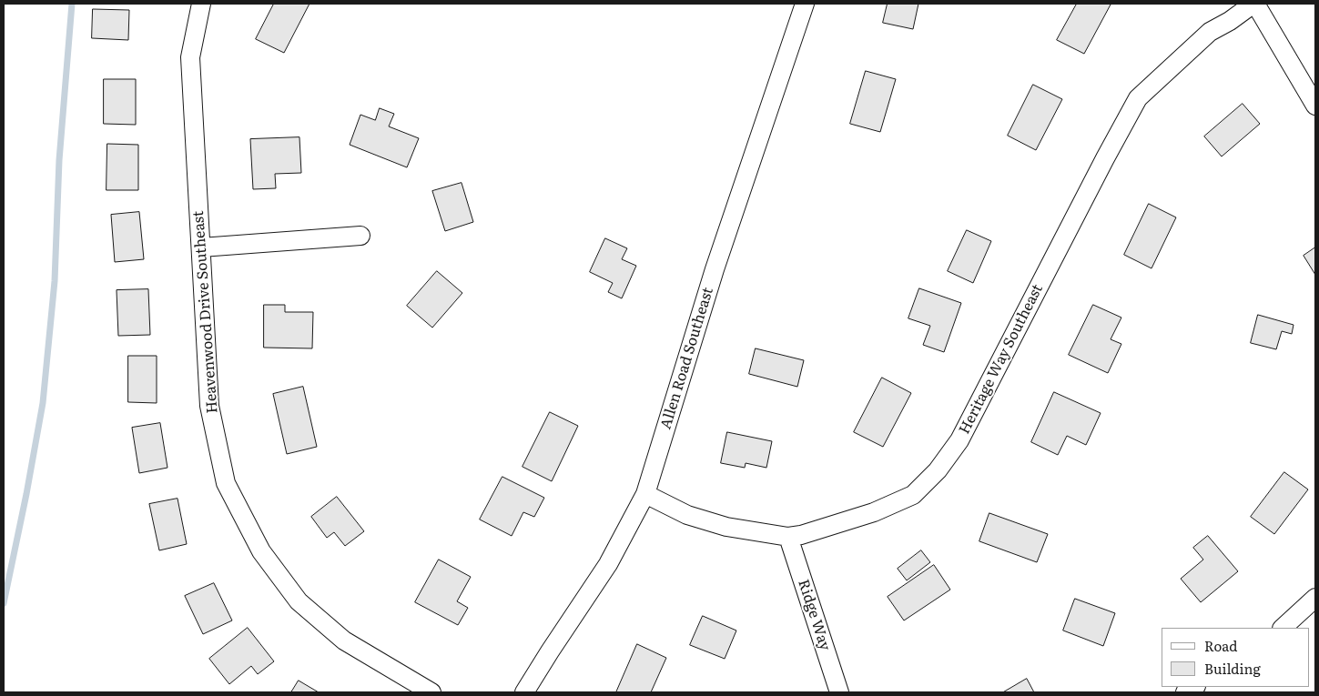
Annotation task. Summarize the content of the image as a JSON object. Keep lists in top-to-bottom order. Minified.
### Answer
{"streets":{"street":["Heavenwood Drive Southeast","Allen Road Southeast","Heritage Way Southeast","Ridge Way"]},"crossings":[["Allen Road Southeast","Heritage Way Southeast"],["Heritage Way Southeast","Ridge Way"]],"legend":["Road","Building"]}
